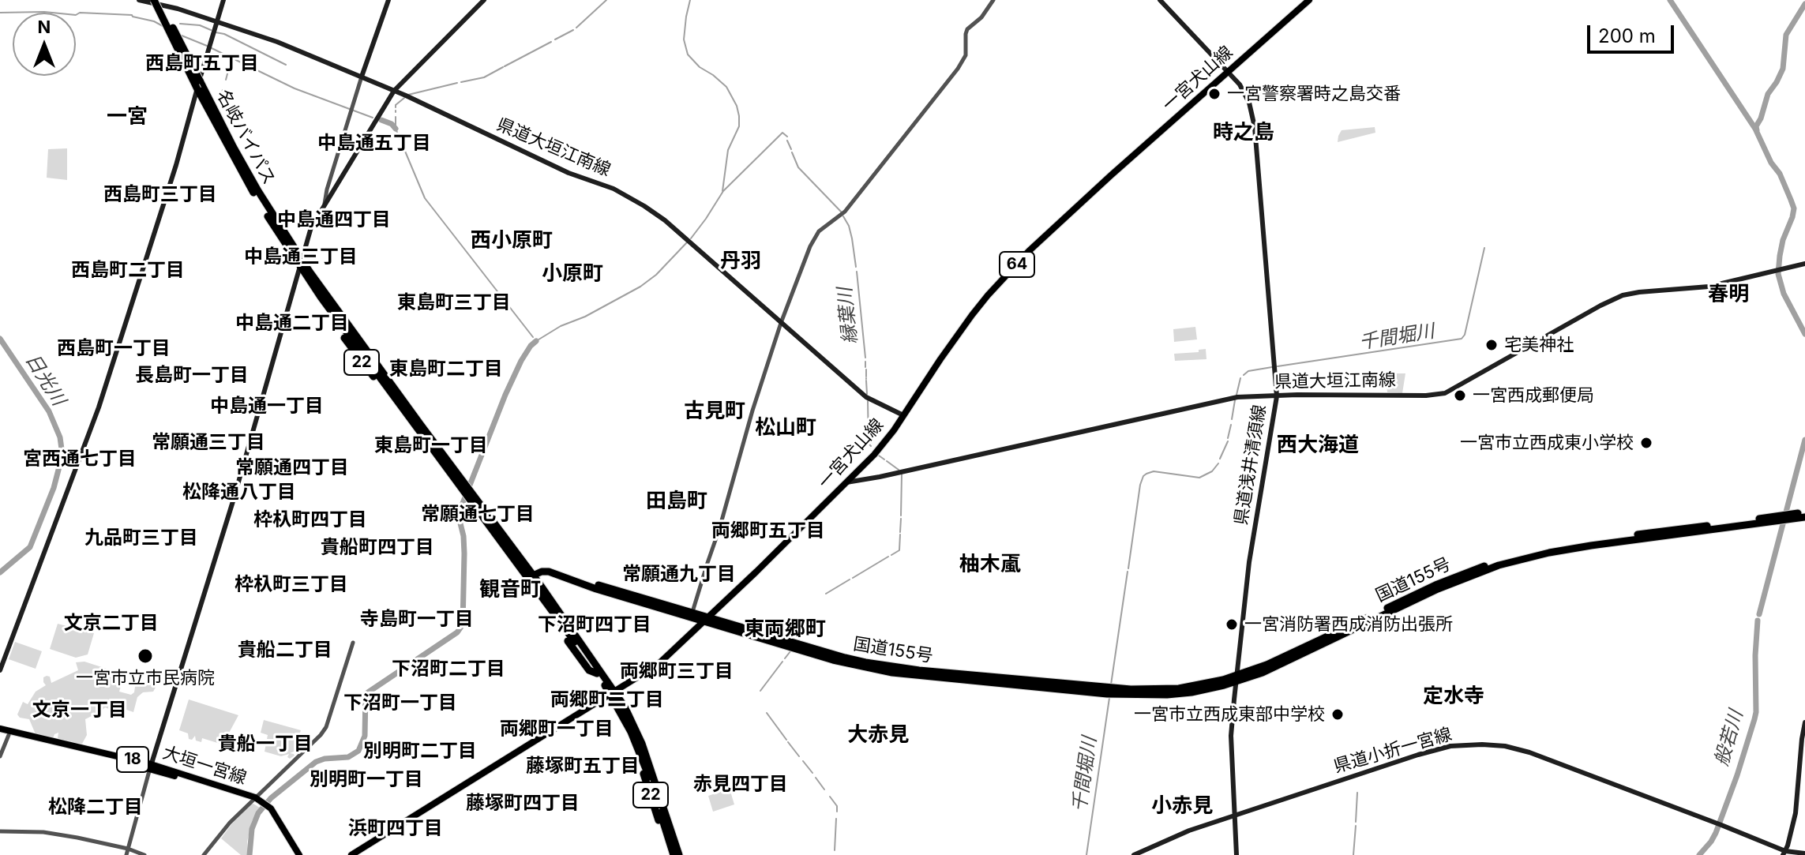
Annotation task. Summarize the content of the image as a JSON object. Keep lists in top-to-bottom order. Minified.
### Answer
{"streets":{"highway":["名岐バイパス","22","国道155号"],"main road":["一宮犬山線","県道大垣江南線","64","県道浅井清須線","県道小折一宮線","18","大垣一宮線"]},"crossings":[["一宮犬山線","名岐バイパス"],["一宮犬山線","県道大垣江南線"],["一宮犬山線","県道浅井清須線"],["一宮犬山線","国道155号"],["名岐バイパス","22"],["名岐バイパス","国道155号"],["県道大垣江南線","県道浅井清須線"],["県道浅井清須線","国道155号"],["県道浅井清須線","県道小折一宮線"]],"districts":["西島町五丁目","一宮","時之島","中島通五丁目","西島町三丁目","中島通四丁目","西小原町","中島通三丁目","丹羽","西島町二丁目","小原町","春明","東島町三丁目","中島通二丁目","西島町一丁目","東島町二丁目","長島町一丁目","中島通一丁目","古見町","松山町","常願通三丁目","西大海道","東島町一丁目","宮西通七丁目","常願通四丁目","松降通八丁目","田島町","常願通七丁目","枠杁町四丁目","両郷町五丁目","九品町三丁目","貴船町四丁目","柚木颪","常願通九丁目","枠杁町三丁目","観音町","寺島町一丁目","文京二丁目","下沼町四丁目","東両郷町","貴船二丁目","下沼町二丁目","両郷町三丁目","定水寺","両郷町二丁目","下沼町一丁目","文京一丁目","両郷町一丁目","大赤見","貴船一丁目","別明町二丁目","藤塚町五丁目","別明町一丁目","赤見四丁目","藤塚町四丁目","小赤見","松降二丁目","浜町四丁目"],"water":["縁葉川","千間堀川","日光川","般若川"],"places":["一宮警察署時之島交番","宅美神社","一宮西成郵便局","一宮市立西成東小学校","一宮消防署西成消防出張所","一宮市立市民病院","一宮市立西成東部中学校"],"scale_bar":"200 m","north":"top"}
